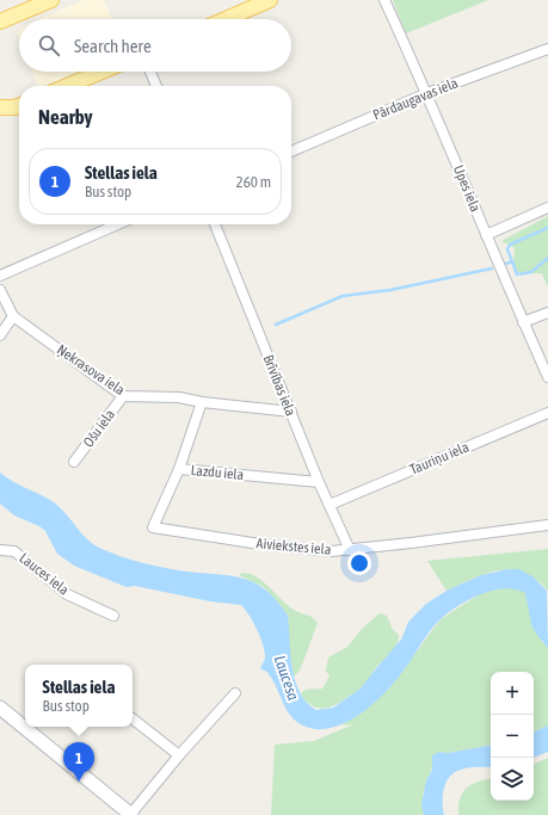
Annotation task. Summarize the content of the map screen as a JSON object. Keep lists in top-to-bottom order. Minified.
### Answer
{"streets":{"street":["Pārdaugavas iela","Upes iela","Ņekrasova iela","Brīvības iela","Ošu iela","Tauriņu iela","Lazdu iela","Aiviekstes iela","Lauces iela"]},"crossings":[["Pārdaugavas iela","Upes iela"],["Ņekrasova iela","Brīvības iela"],["Ņekrasova iela","Ošu iela"],["Brīvības iela","Tauriņu iela"],["Brīvības iela","Lazdu iela"],["Brīvības iela","Aiviekstes iela"],["Lazdu iela","Aiviekstes iela"]],"water":["Laucesa"],"page":{"search":"Search here","heading":"Nearby","list":[{"mark":"1","name":"Stellas iela","note":"Bus stop","value":"260 m"}],"popup":["Stellas iela","Bus stop"],"map_buttons":["+","−"],"pins":"1"}}
